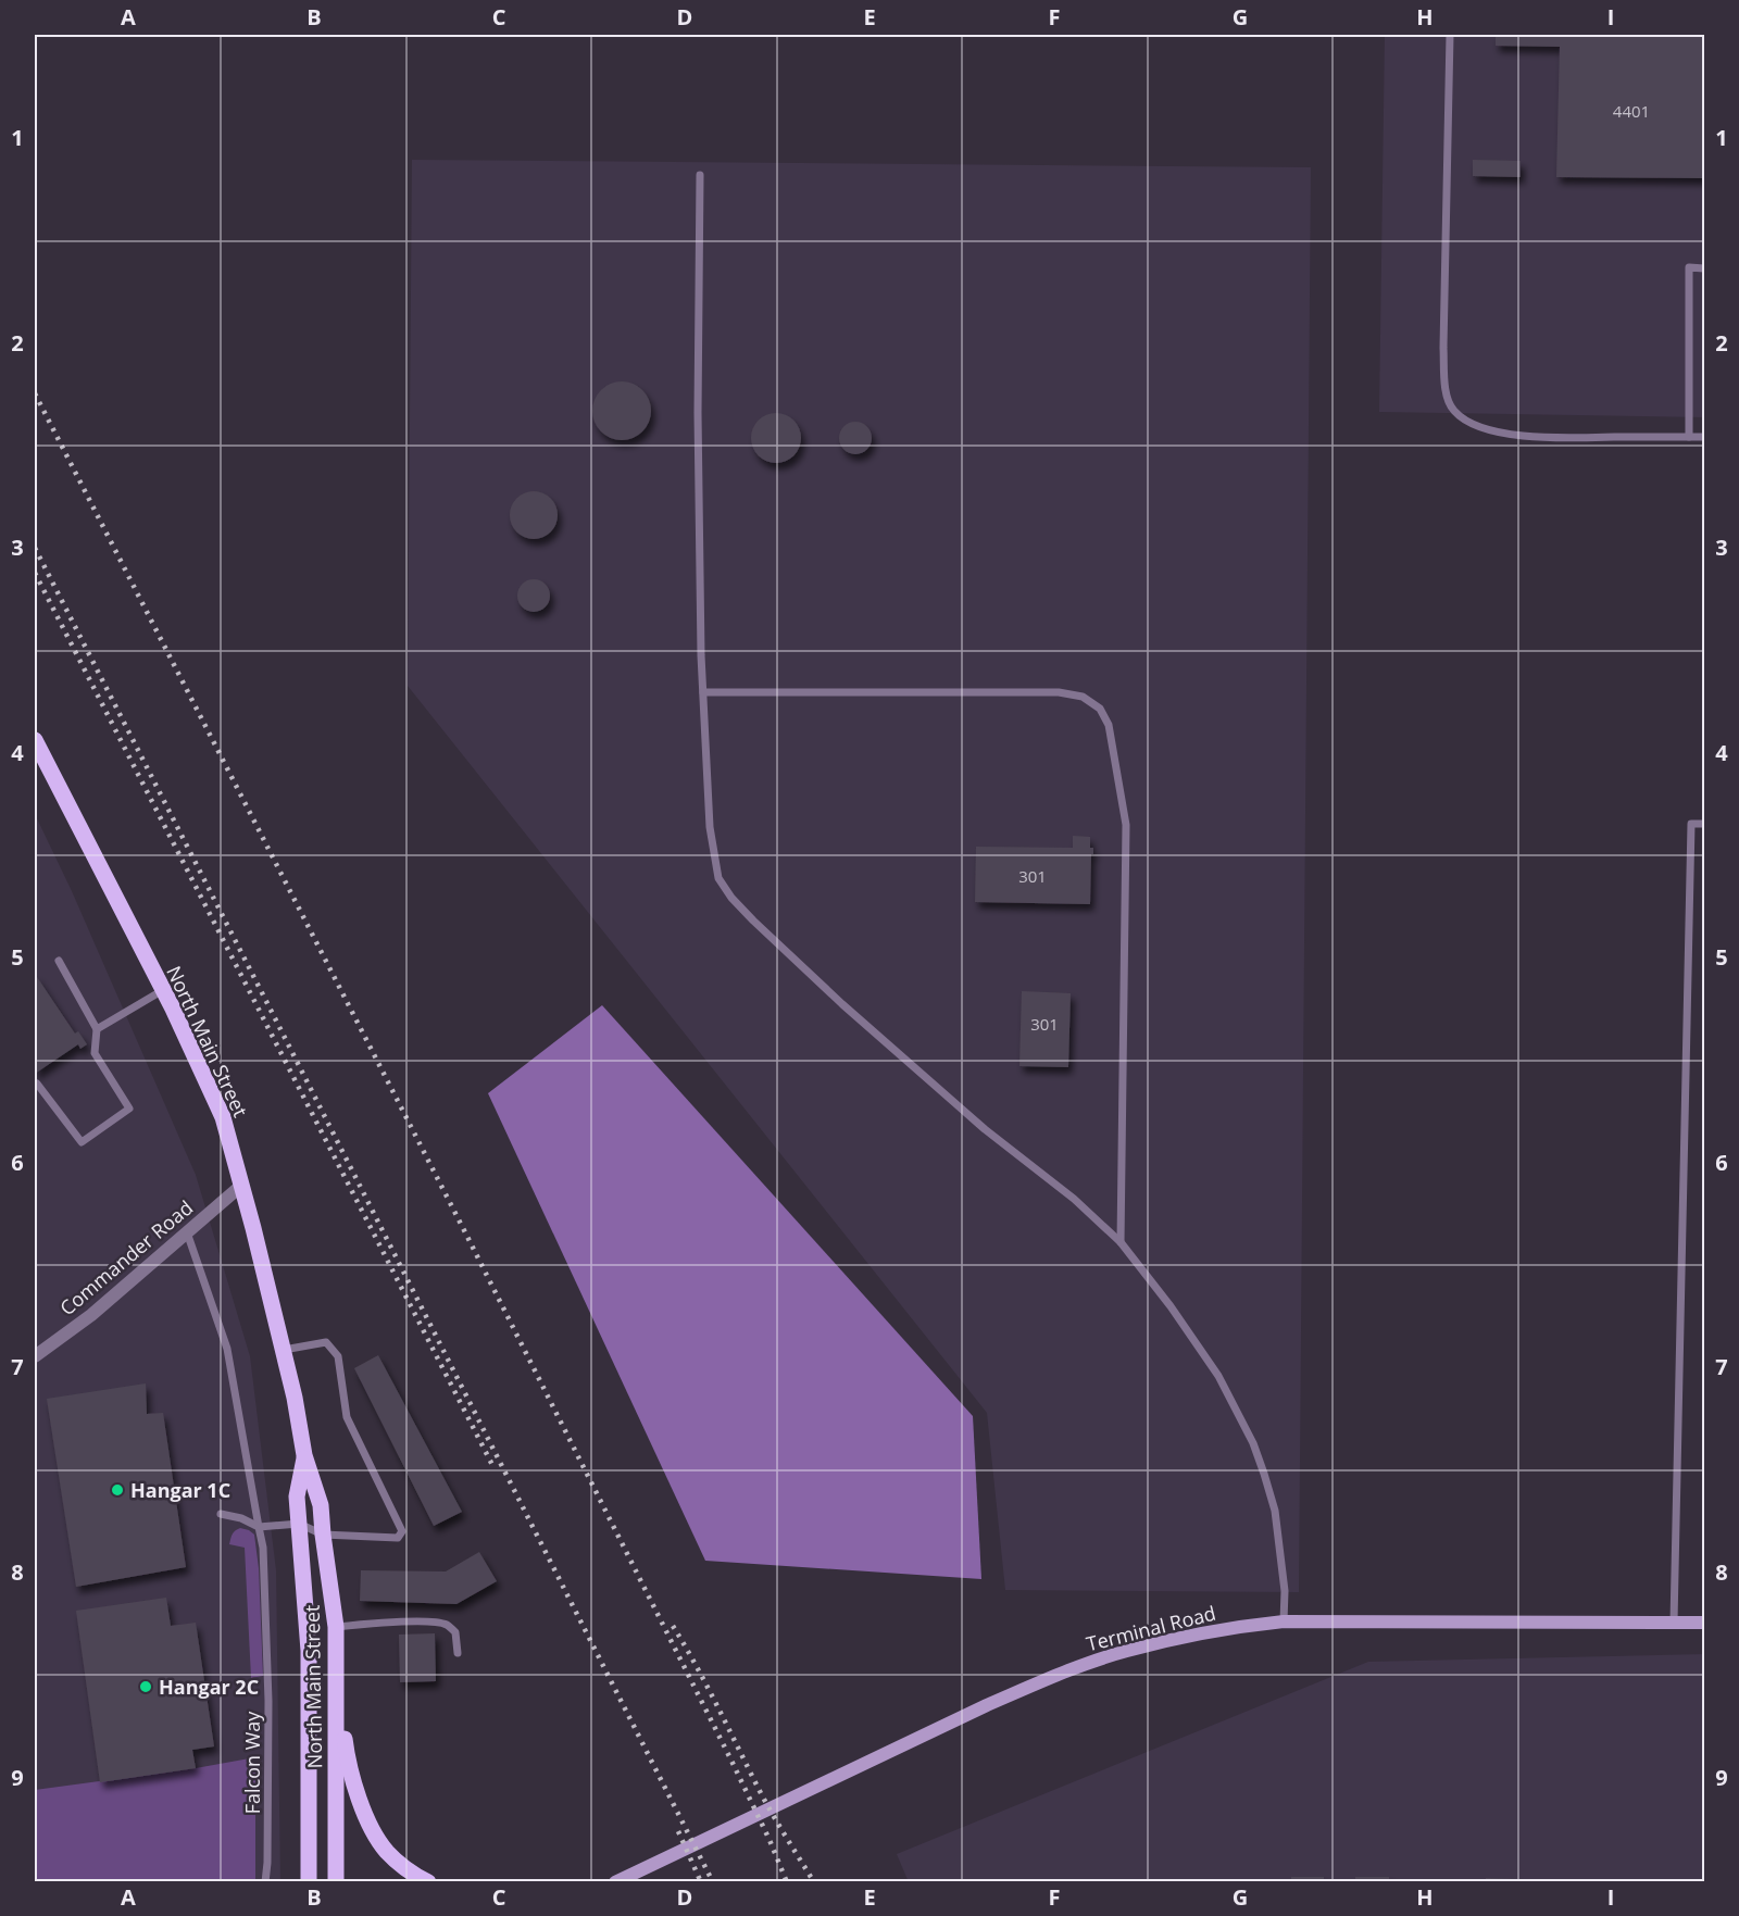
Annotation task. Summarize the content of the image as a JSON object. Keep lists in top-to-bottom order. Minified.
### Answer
{"streets":{"main road":["North Main Street","Terminal Road"],"street":["Commander Road"],"lane":["Falcon Way"]},"crossings":[["North Main Street","Commander Road"],["Commander Road","Falcon Way"]],"places":["Hangar 1C","Hangar 2C"],"house_numbers":["4401","301","301"],"grid":{"columns":["A","B","C","D","E","F","G","H","I"],"rows":["1","2","3","4","5","6","7","8","9"]}}
